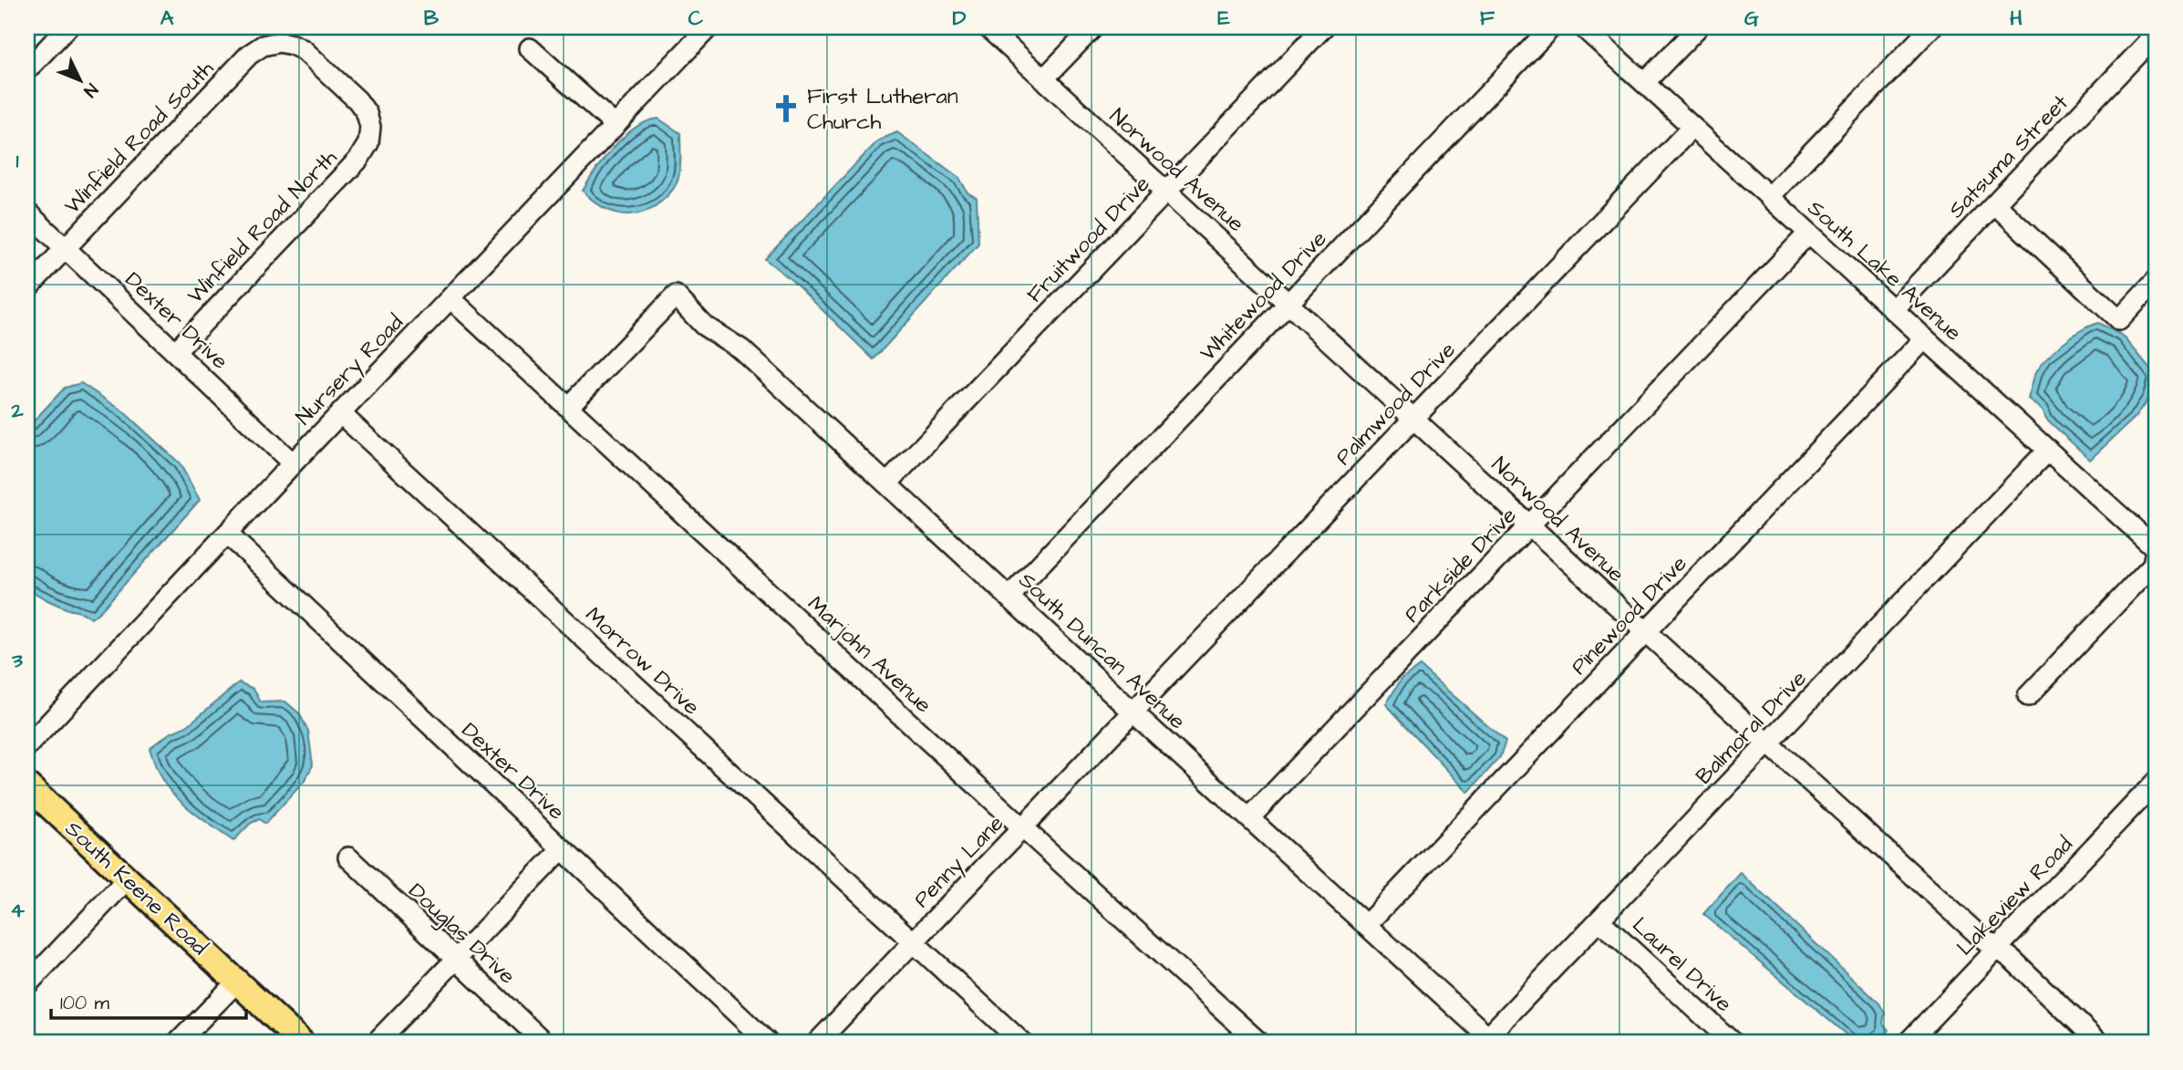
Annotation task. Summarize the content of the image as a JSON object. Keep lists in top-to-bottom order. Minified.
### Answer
{"streets":{"main road":["South Keene Road"],"street":["Winfield Road South","Satsuma Street","Norwood Avenue","Winfield Road North","Fruitwood Drive","South Lake Avenue","Whitewood Drive","Dexter Drive","Nursery Road","Palmwood Drive","Parkside Drive","Pinewood Drive","South Duncan Avenue","Marjohn Avenue","Morrow Drive","Balmoral Drive","Penny Lane","Lakeview Road","Douglas Drive","Laurel Drive"]},"crossings":[["Winfield Road South","Winfield Road North"],["Winfield Road South","Dexter Drive"],["Satsuma Street","South Lake Avenue"],["Norwood Avenue","Fruitwood Drive"],["Norwood Avenue","Whitewood Drive"],["Norwood Avenue","Palmwood Drive"],["Norwood Avenue","Parkside Drive"],["Norwood Avenue","Pinewood Drive"],["Norwood Avenue","Balmoral Drive"],["Norwood Avenue","Lakeview Road"],["Winfield Road North","Dexter Drive"],["Fruitwood Drive","South Duncan Avenue"],["South Lake Avenue","Palmwood Drive"],["South Lake Avenue","Parkside Drive"],["South Lake Avenue","Pinewood Drive"],["South Lake Avenue","Balmoral Drive"],["Whitewood Drive","South Duncan Avenue"],["Dexter Drive","Nursery Road"],["Nursery Road","Marjohn Avenue"],["Nursery Road","Morrow Drive"],["Palmwood Drive","South Duncan Avenue"],["Palmwood Drive","Penny Lane"],["Parkside Drive","South Duncan Avenue"],["Pinewood Drive","South Duncan Avenue"],["South Duncan Avenue","Marjohn Avenue"],["South Duncan Avenue","Balmoral Drive"],["South Duncan Avenue","Penny Lane"],["Marjohn Avenue","Penny Lane"],["Morrow Drive","Penny Lane"],["Balmoral Drive","Laurel Drive"]],"places":{"church":["First Lutheran Church"]},"scale_bar":"100 m","north":"bottom right","grid":{"columns":["A","B","C","D","E","F","G","H"],"rows":["1","2","3","4"]}}
